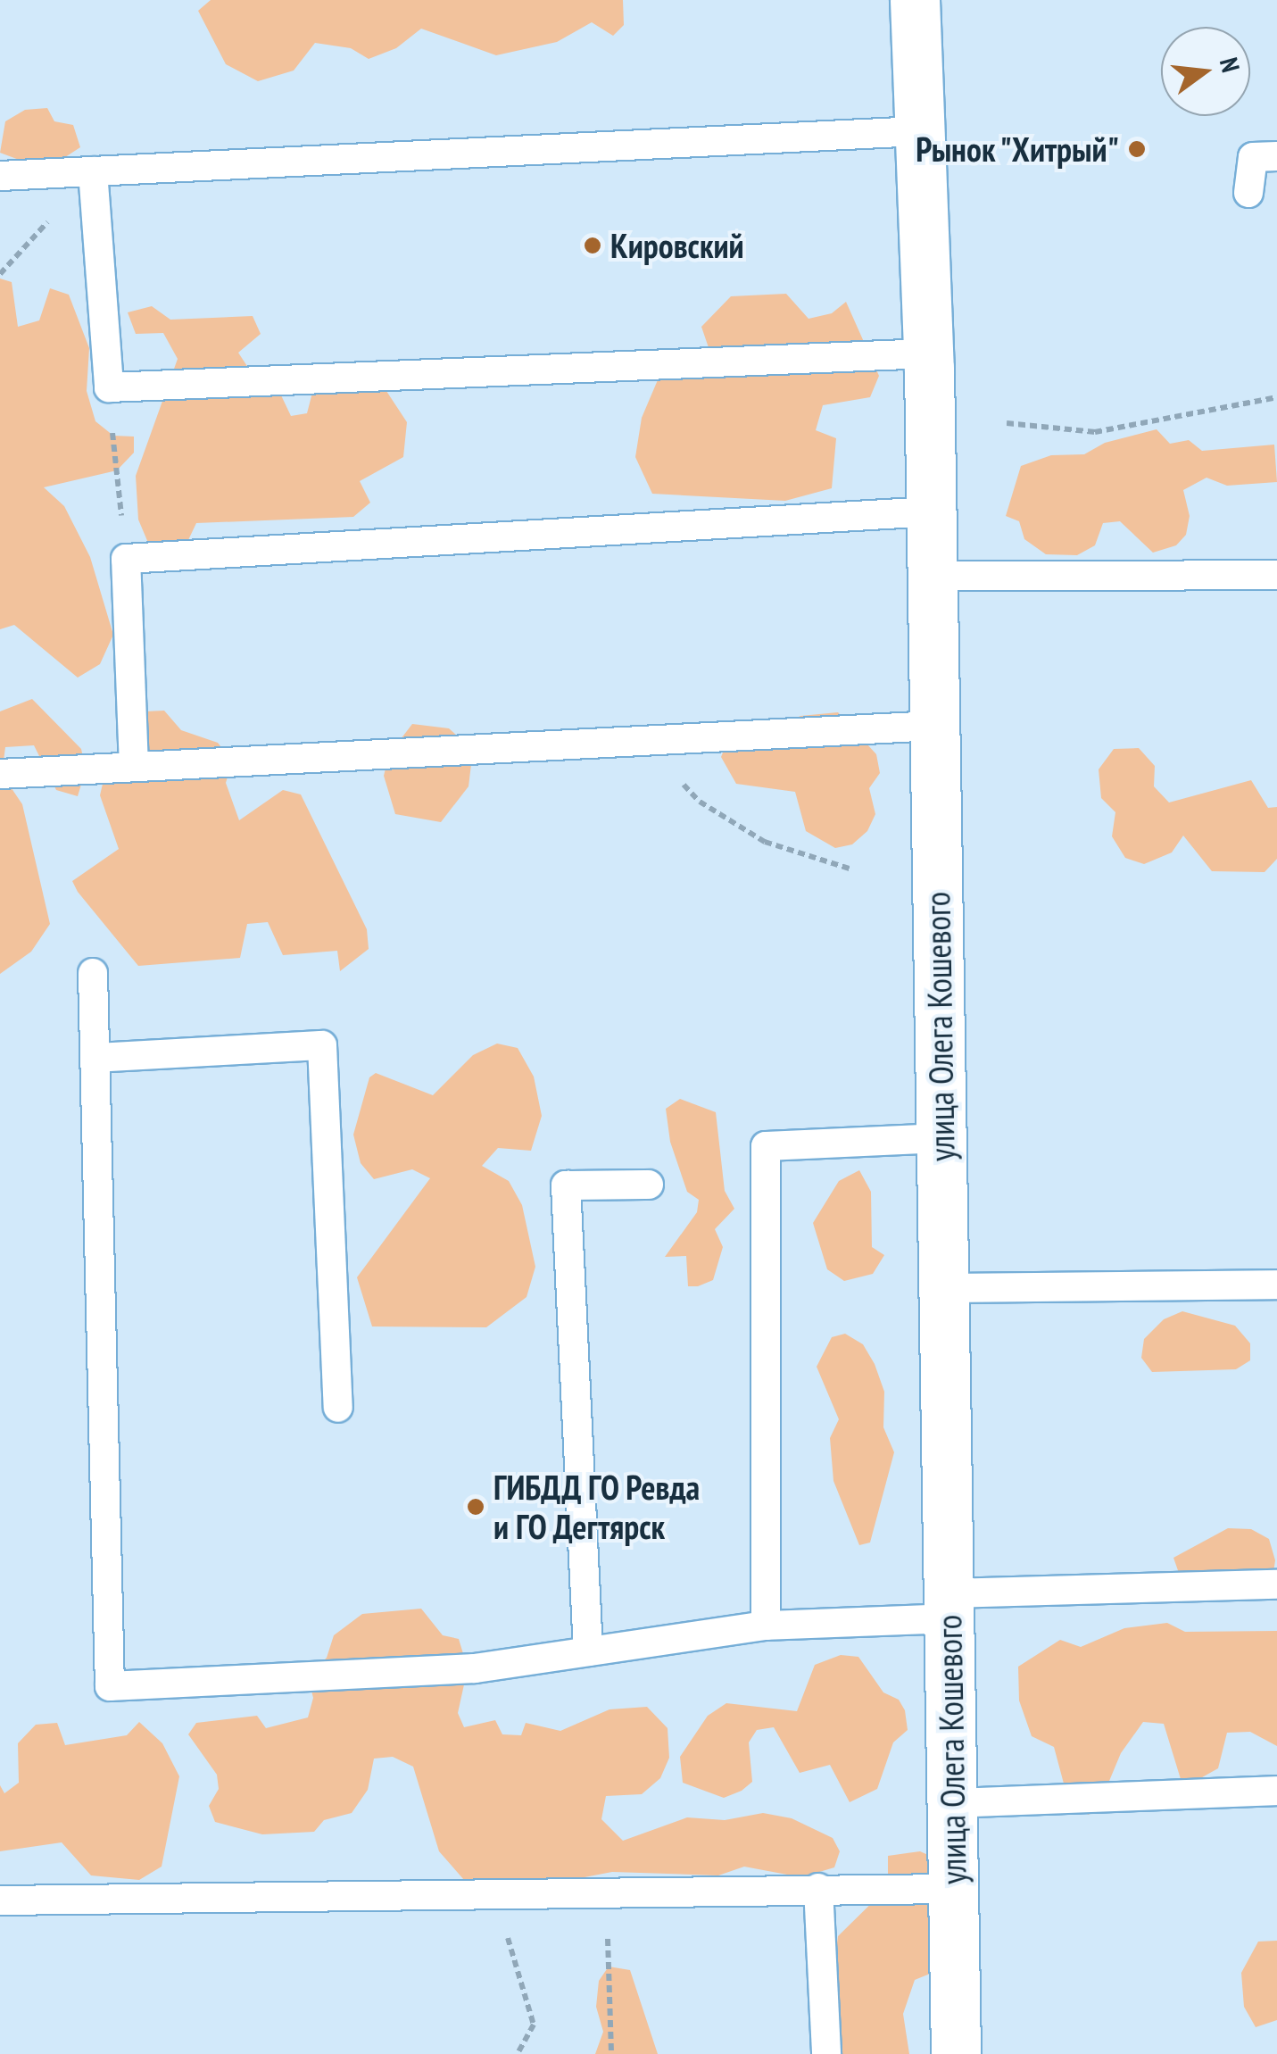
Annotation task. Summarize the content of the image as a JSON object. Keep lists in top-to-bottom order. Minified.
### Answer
{"streets":{"street":["улица Олега Кошевого"]},"places":["Рынок \"Хитрый\"","Кировский","ГИБДД ГО Ревда и ГО Дегтярск"],"north":"right"}
